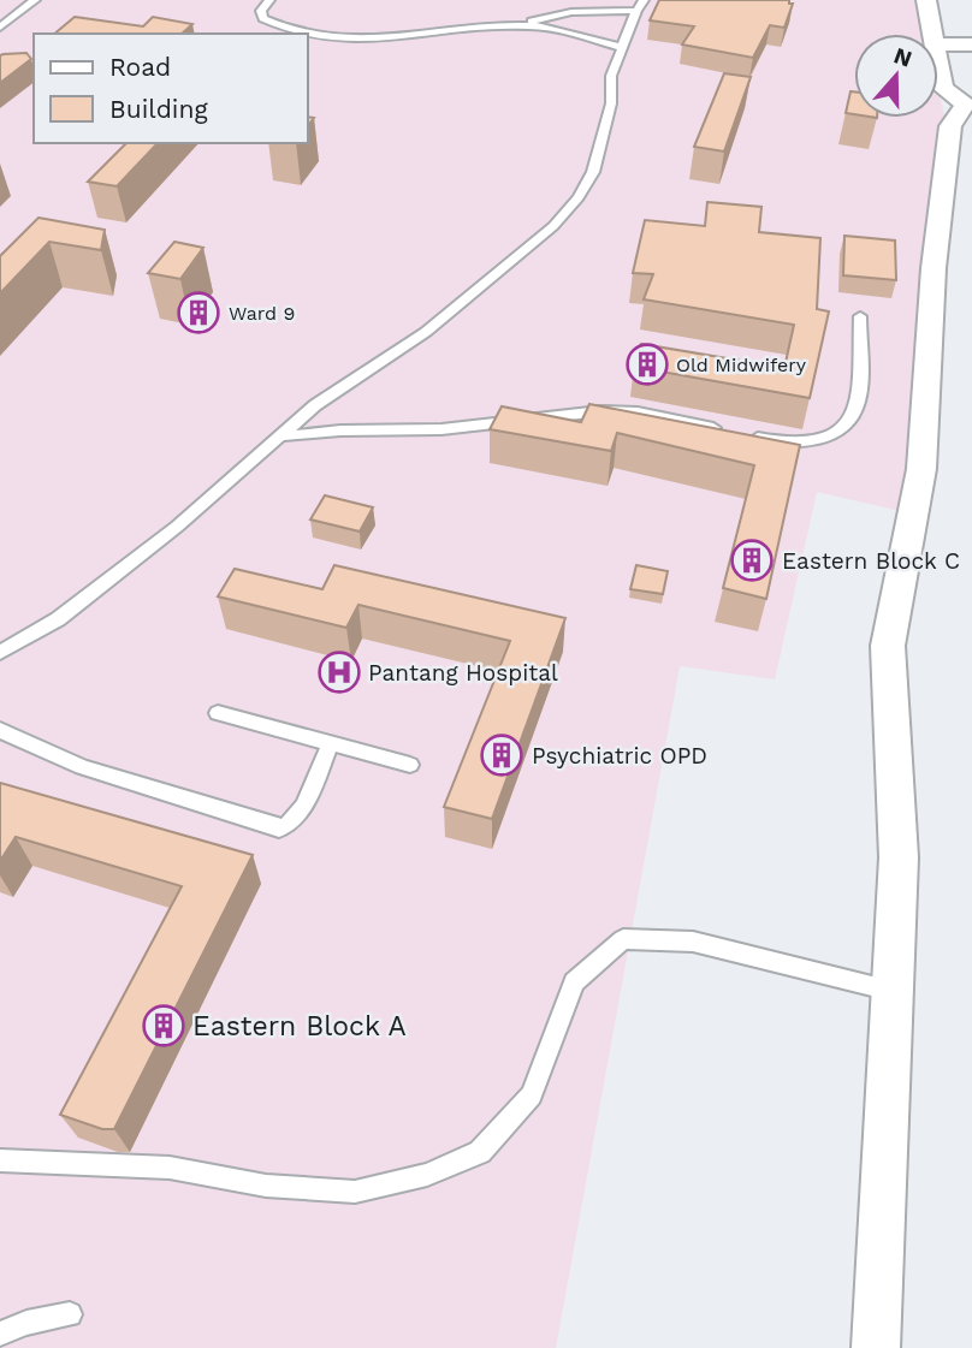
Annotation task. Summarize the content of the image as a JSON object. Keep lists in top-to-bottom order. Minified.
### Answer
{"places":{"building":["Ward 9","Old Midwifery","Eastern Block C","Psychiatric OPD","Eastern Block A"],"hospital":["Pantang Hospital"]},"legend":["Road","Building"],"north":"top"}
